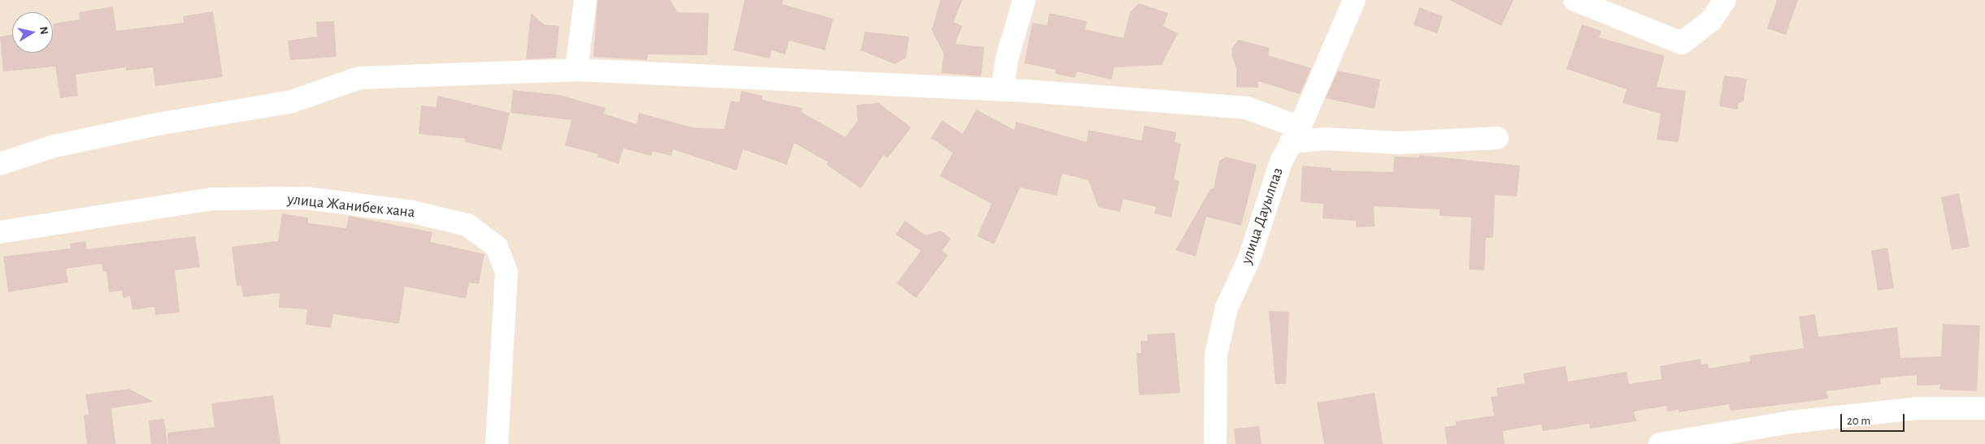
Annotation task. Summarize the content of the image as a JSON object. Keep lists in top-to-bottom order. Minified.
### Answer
{"streets":{"street":["улица Жанибек хана","улица Дауылпаз"]},"scale_bar":"20 m","north":"right"}
